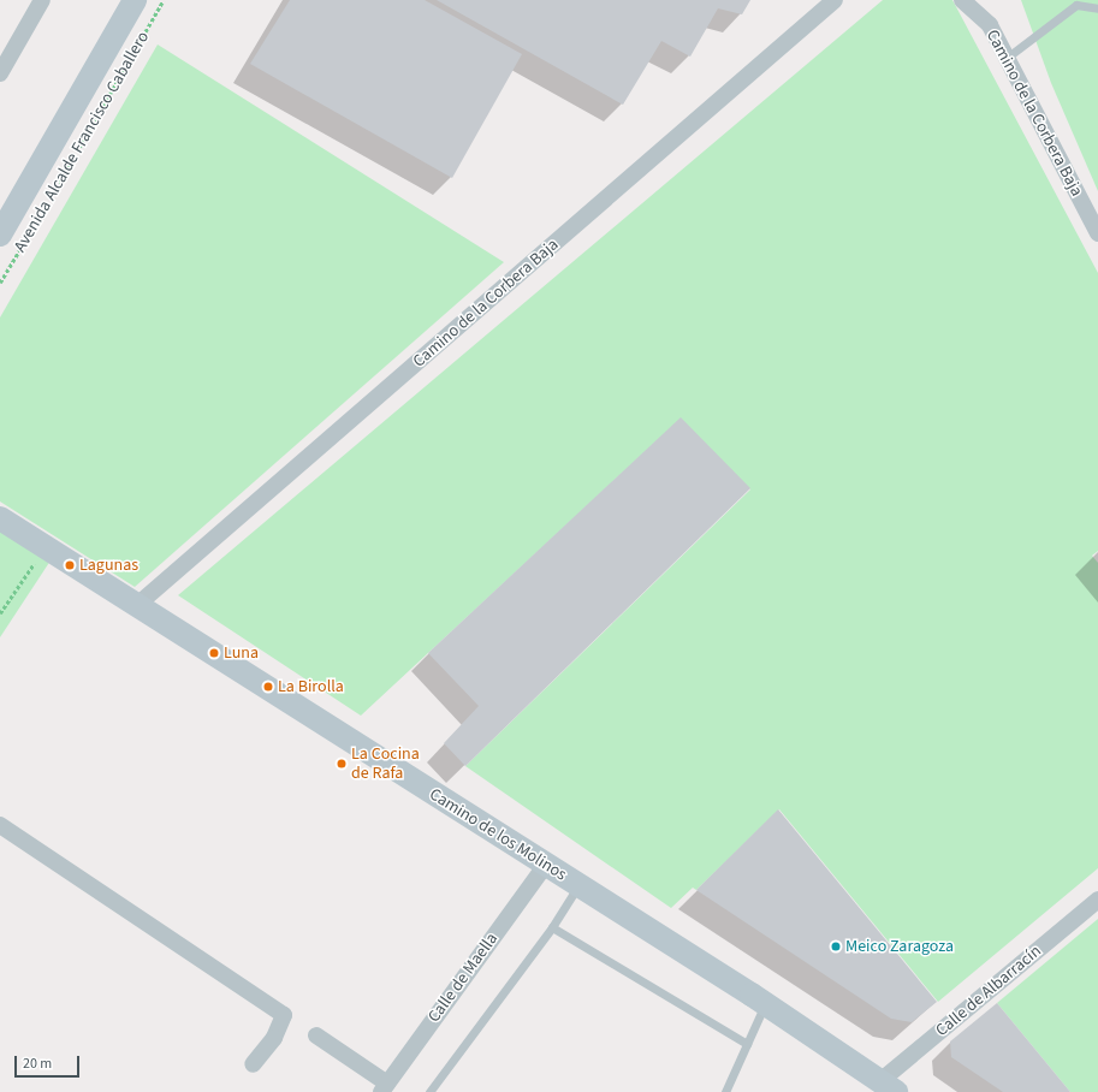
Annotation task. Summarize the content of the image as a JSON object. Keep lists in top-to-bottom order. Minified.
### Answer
{"streets":{"street":["Camino de la Corbera Baja","Avenida Alcalde Francisco Caballero","Camino de los Molinos","Calle de Maella","Calle de Albarracín"]},"crossings":[["Camino de la Corbera Baja","Camino de los Molinos"],["Camino de los Molinos","Calle de Maella"],["Camino de los Molinos","Calle de Albarracín"]],"places":["Lagunas","Luna","La Birolla","La Cocina de Rafa","Meico Zaragoza"],"scale_bar":"20 m"}
